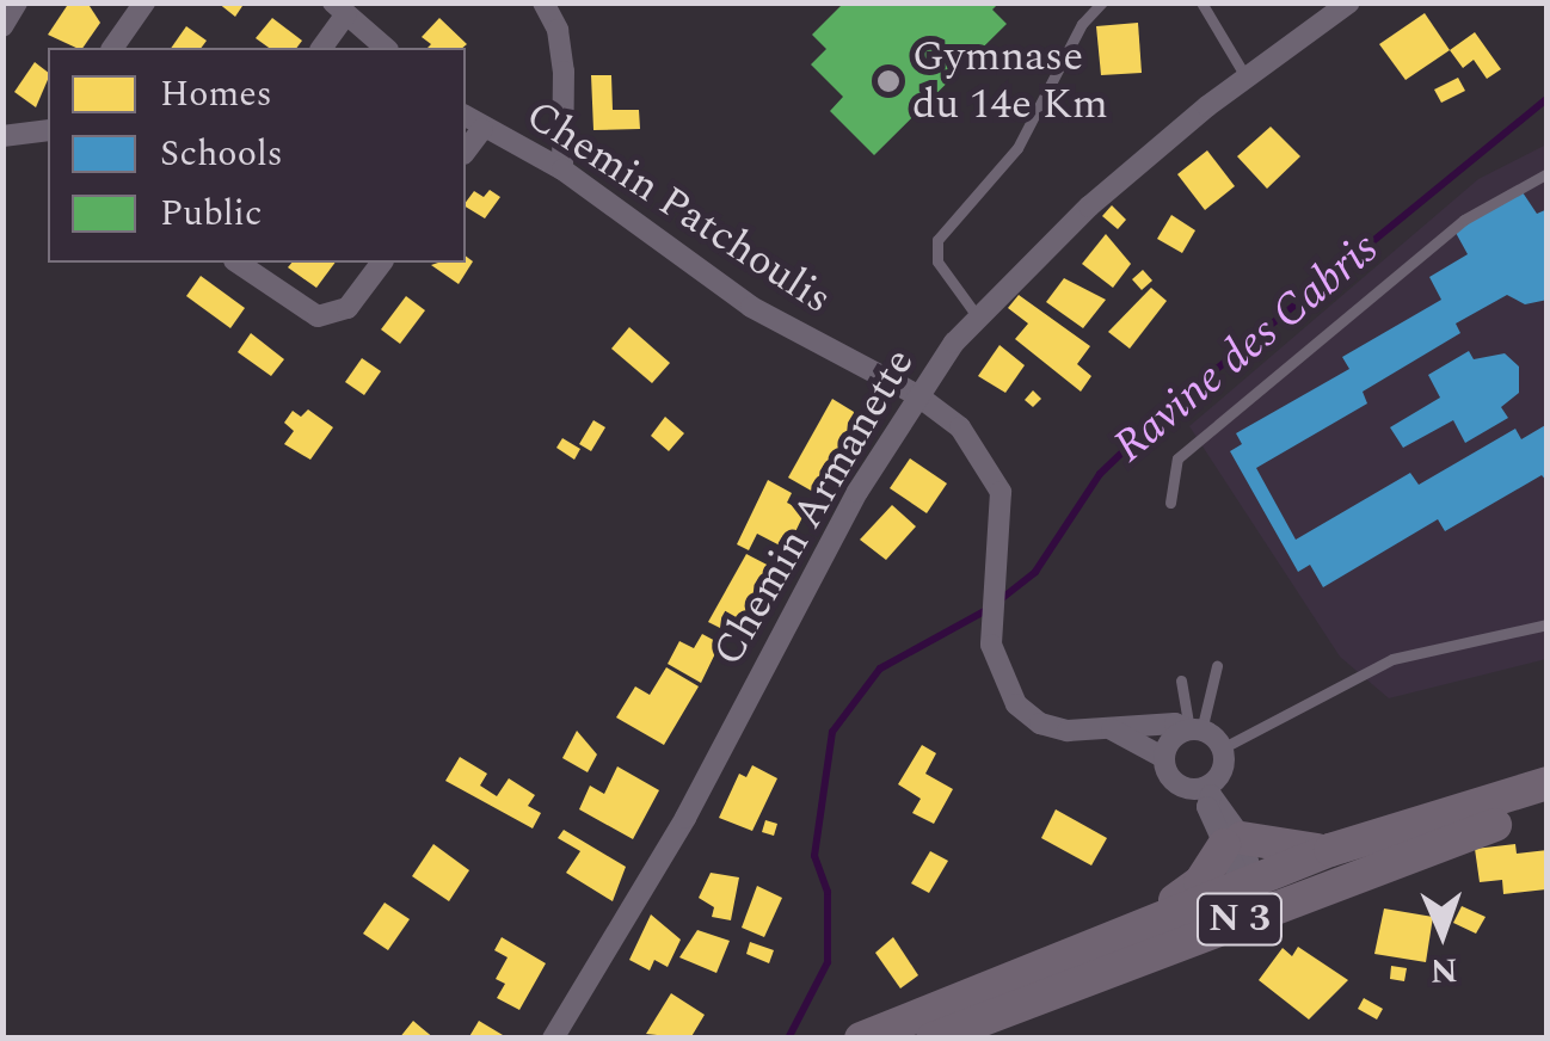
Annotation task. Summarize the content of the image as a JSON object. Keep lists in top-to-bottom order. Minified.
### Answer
{"streets":{"main road":["N 3"],"street":["Chemin Patchoulis","Chemin Armanette"]},"crossings":[["Chemin Patchoulis","Chemin Armanette"]],"water":["Ravine des Cabris"],"places":["Gymnase du 14e Km"],"legend":["Homes","Schools","Public"],"north":"bottom"}
